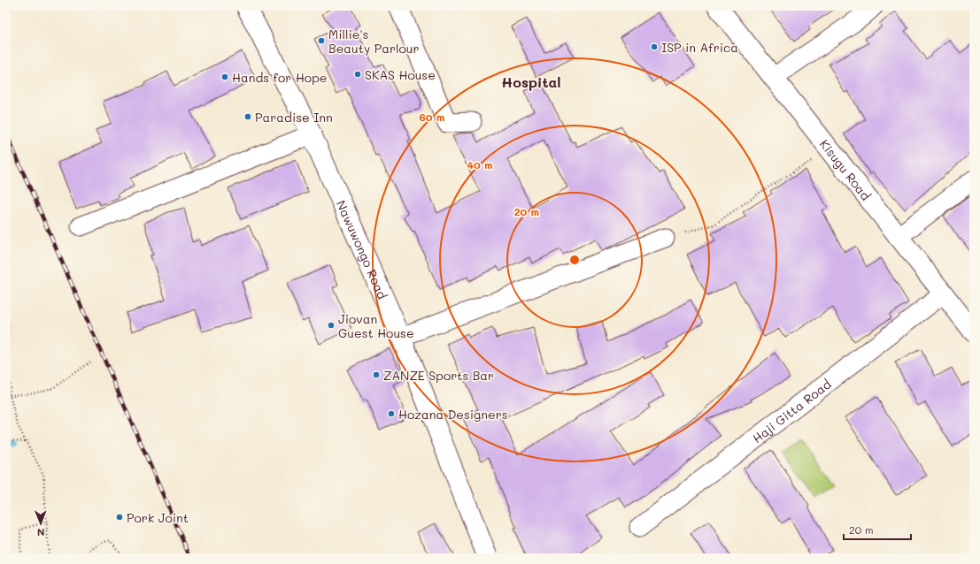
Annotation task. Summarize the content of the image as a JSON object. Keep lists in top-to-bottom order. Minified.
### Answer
{"streets":{"street":["Kisugu Road","Nawuwongo Road","Haji Gitta Road"]},"crossings":[["Kisugu Road","Haji Gitta Road"]],"districts":["Hospital"],"places":["Millie's Beauty Parlour","ISP in Africa","SKAS House","Hands for Hope","Paradise Inn","Jiovan Guest House","ZANZE Sports Bar","Hozana Designers","Pork Joint"],"scale_bar":"20 m","north":"bottom","rings":["60 m","40 m","20 m"]}
